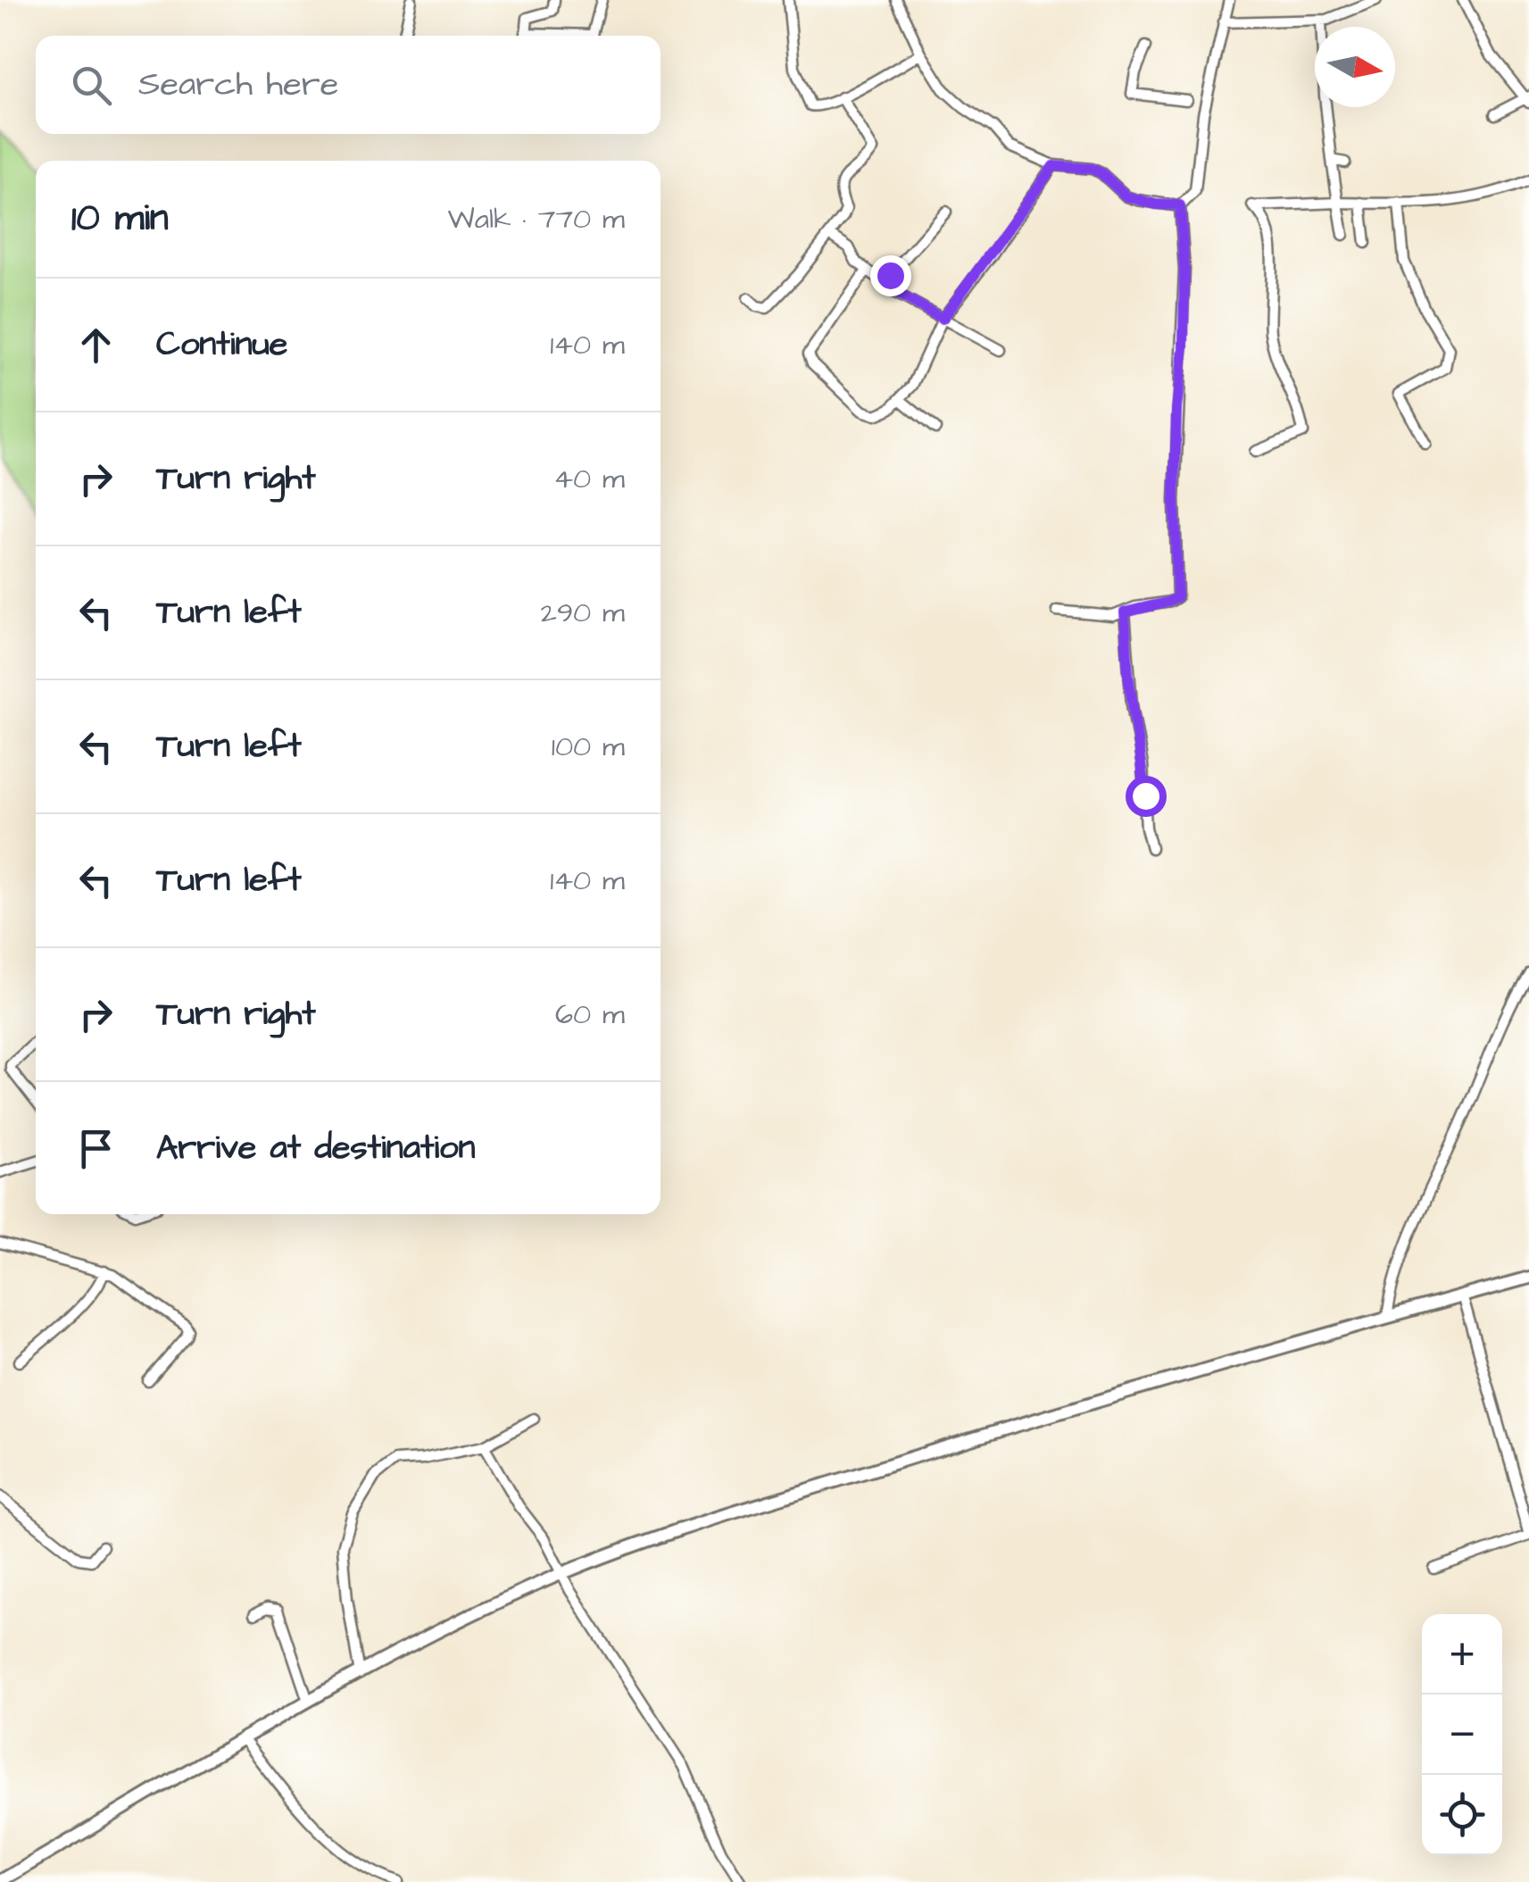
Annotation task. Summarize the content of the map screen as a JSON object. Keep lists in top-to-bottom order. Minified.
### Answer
{"north":"right","page":{"search":"Search here","heading":["10 min","Walk · 770 m"],"list":[["Continue","140 m"],["Turn right","40 m"],["Turn left","290 m"],["Turn left","100 m"],["Turn left","140 m"],["Turn right","60 m"],"Arrive at destination"],"map_buttons":["+","−"]}}
